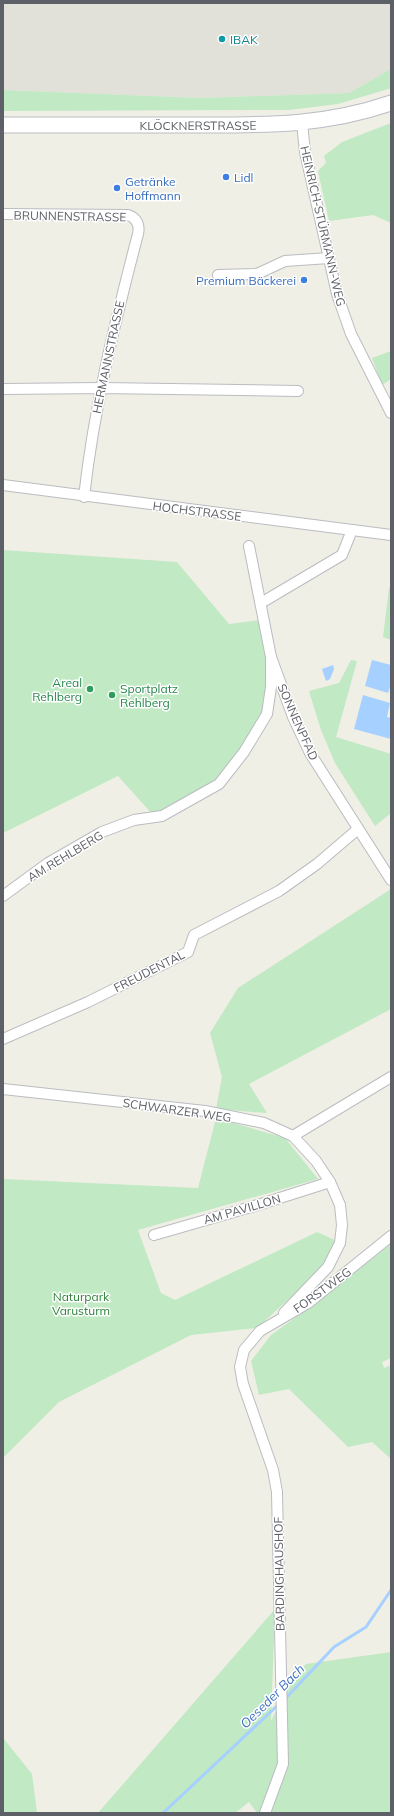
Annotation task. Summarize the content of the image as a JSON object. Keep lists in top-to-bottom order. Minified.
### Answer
{"streets":{"main road":["KLÖCKNERSTRASSE"],"street":["BRUNNENSTRASSE","HEINRICH-STÜRMANN-WEG","HERMANNSTRASSE","HOCHSTRASSE","SONNENPFAD","AM REHLBERG","FREUDENTAL","SCHWARZER WEG","AM PAVILLON","FORSTWEG","BARDINGHAUSHOF"]},"crossings":[["KLÖCKNERSTRASSE","HEINRICH-STÜRMANN-WEG"],["BRUNNENSTRASSE","HERMANNSTRASSE"],["HERMANNSTRASSE","HOCHSTRASSE"],["SONNENPFAD","AM REHLBERG"],["SONNENPFAD","FREUDENTAL"],["SCHWARZER WEG","AM PAVILLON"],["SCHWARZER WEG","FORSTWEG"],["FORSTWEG","BARDINGHAUSHOF"]],"water":["Oeseder Bach"],"parks":["Naturpark Varusturm"],"places":["IBAK","Lidl","Getränke Hoffmann","Premium Bäckerei","Areal Rehlberg","Sportplatz Rehlberg"]}
